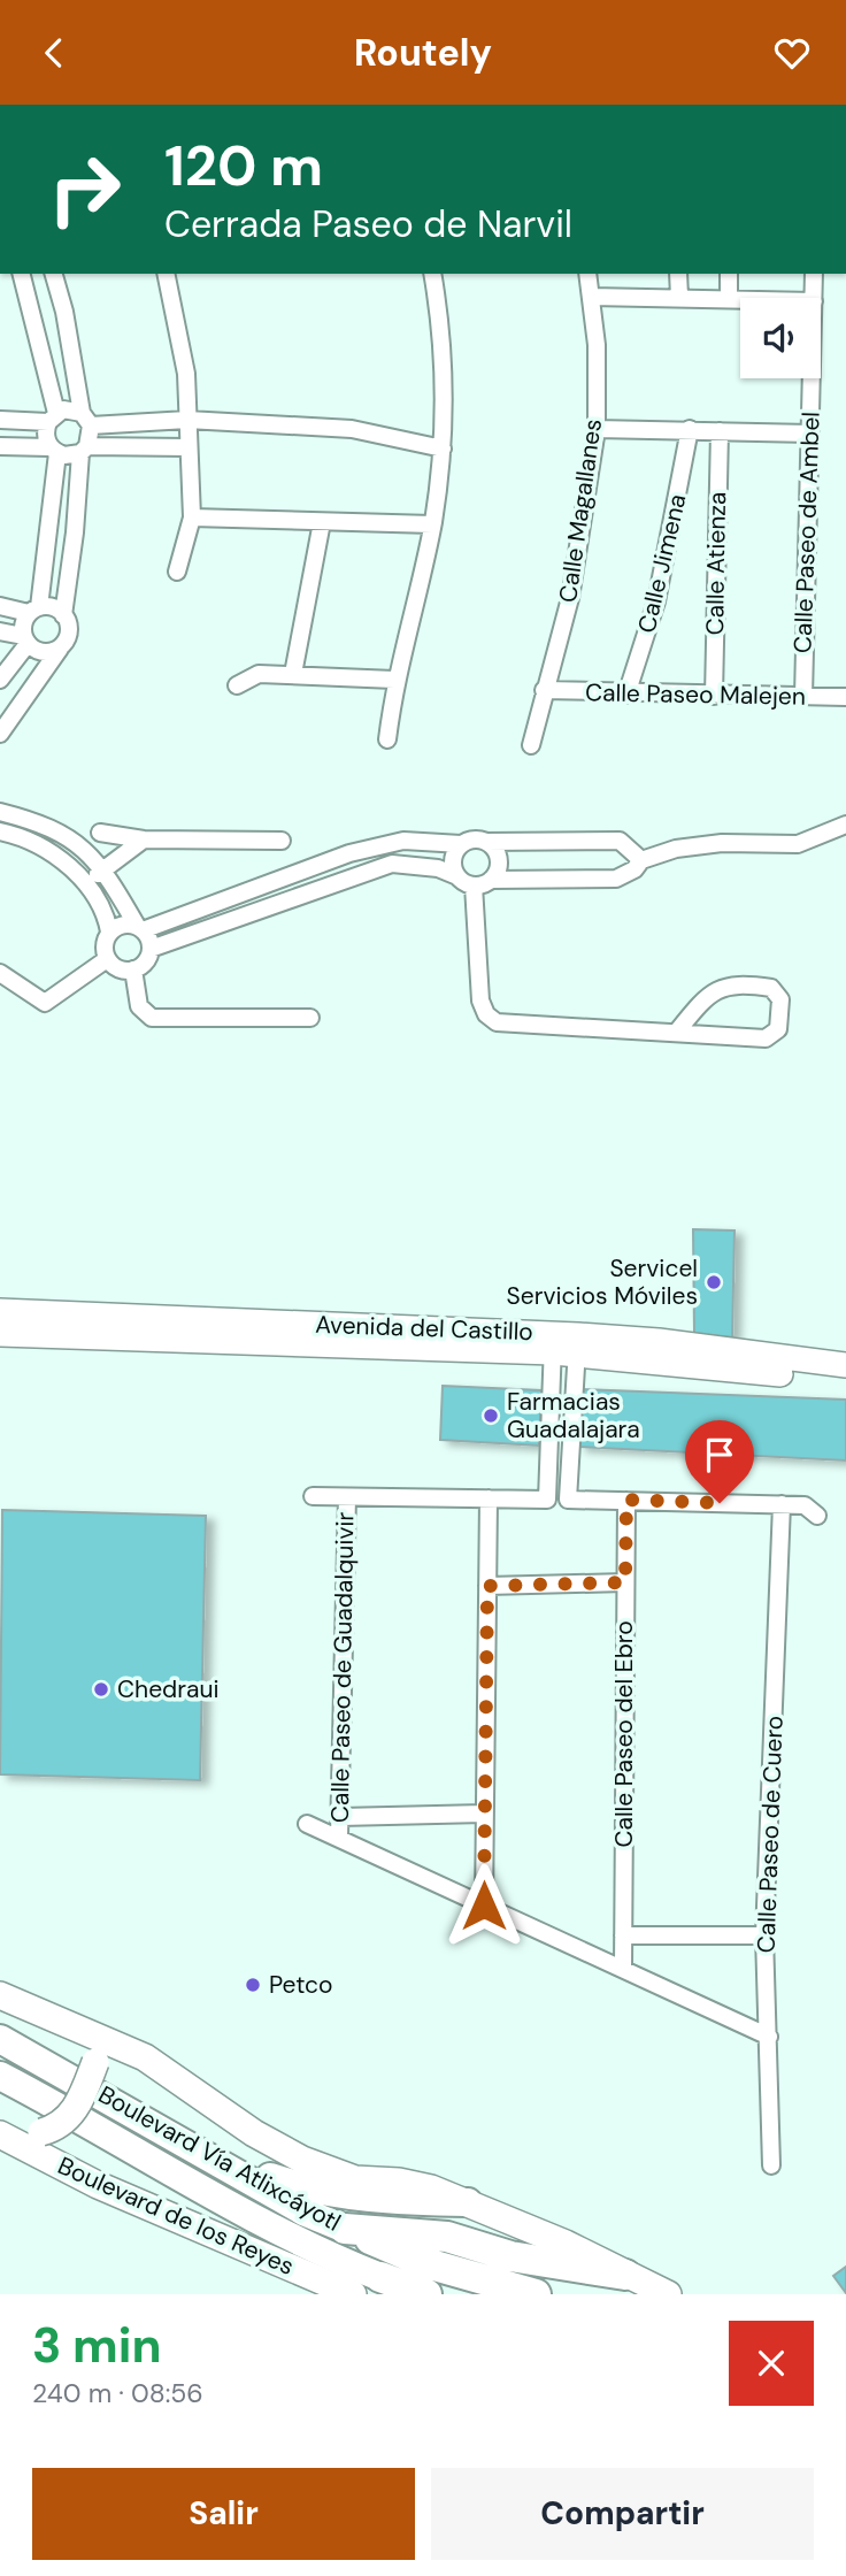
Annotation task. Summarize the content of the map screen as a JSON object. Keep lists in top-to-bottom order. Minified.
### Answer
{"streets":{"highway":["Boulevard Vía Atlixcáyotl"],"main road":["Avenida del Castillo","Boulevard de los Reyes"],"street":["Calle Magallanes","Calle Paseo de Ambel","Calle Jimena","Calle Atienza","Calle Paseo Malejen","Calle Paseo de Guadalquivir","Calle Paseo del Ebro","Calle Paseo de Cuero"]},"crossings":[["Calle Magallanes","Calle Paseo Malejen"],["Calle Paseo de Ambel","Calle Paseo Malejen"],["Calle Jimena","Calle Paseo Malejen"],["Calle Atienza","Calle Paseo Malejen"]],"places":["Servicel Servicios Móviles","Farmacias Guadalajara","Chedraui","Petco"],"page":{"header":"Routely","turn":["120 m","Cerrada Paseo de Narvil"],"heading":["3 min","240 m · 08:56"],"buttons":["Salir","Compartir"]}}
